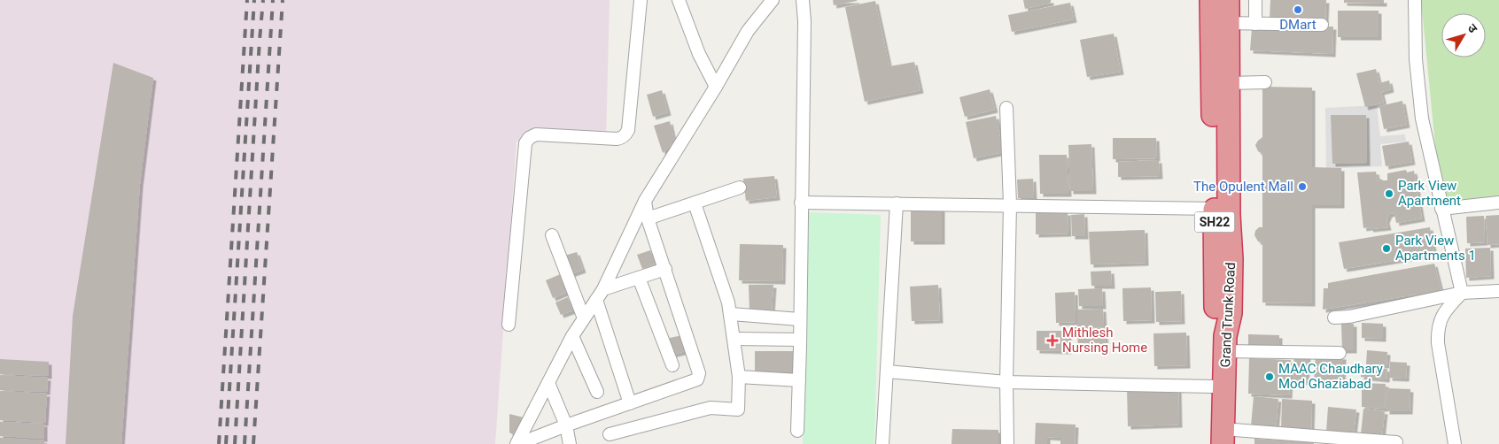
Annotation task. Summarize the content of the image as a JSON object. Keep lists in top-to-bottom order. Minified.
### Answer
{"streets":{"highway":["SH22","Grand Trunk Road"]},"places":{"other":["DMart","The Opulent Mall","Park View Apartment","Park View Apartments 1","MAAC Chaudhary Mod Ghaziabad"],"health":["Mithlesh Nursing Home"]},"north":"top right"}
